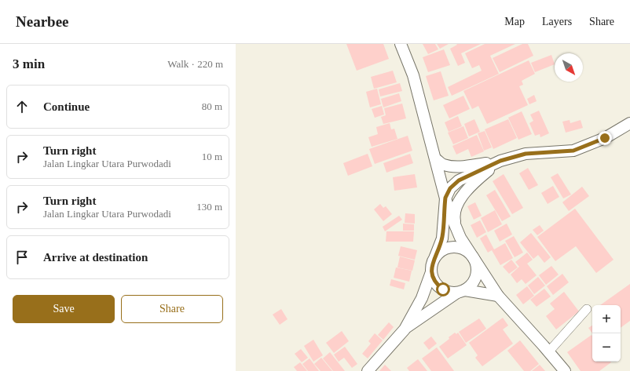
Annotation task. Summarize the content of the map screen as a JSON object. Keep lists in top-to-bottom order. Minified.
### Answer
{"north":"bottom right","page":{"header":"Nearbee","nav":["Map","Layers","Share"],"heading":["3 min","Walk · 220 m"],"list":[["Continue","80 m"],["Turn right","Jalan Lingkar Utara Purwodadi","10 m"],["Turn right","Jalan Lingkar Utara Purwodadi","130 m"],"Arrive at destination"],"buttons":["Save","Share"],"map_buttons":["+","−"]}}
